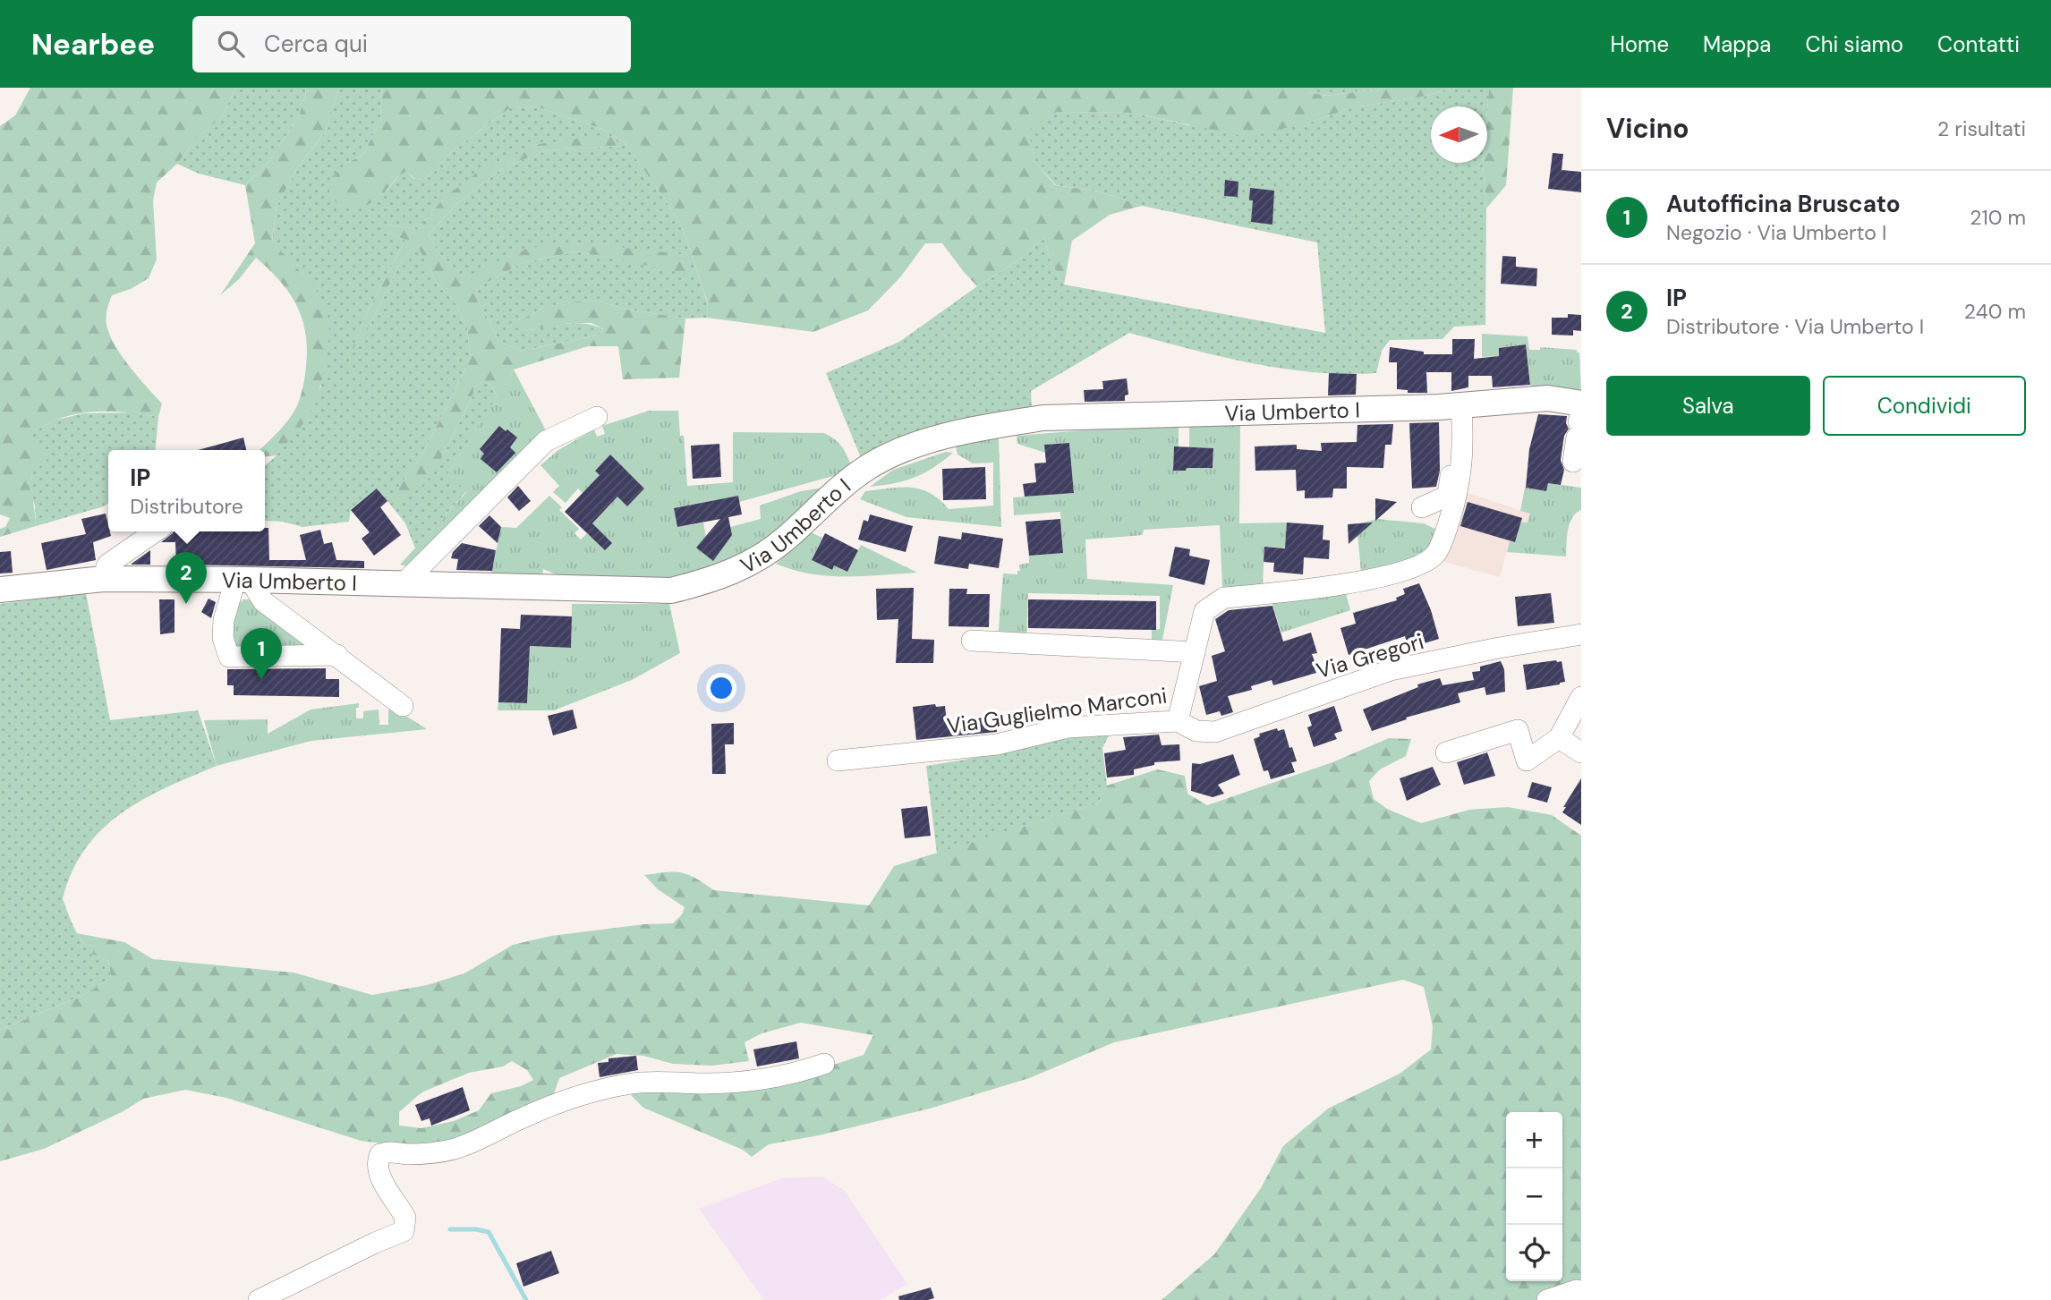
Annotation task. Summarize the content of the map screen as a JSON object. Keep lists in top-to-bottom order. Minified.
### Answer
{"streets":{"main road":["Via Umberto I"],"street":["Via Gregori","Via Guglielmo Marconi"]},"crossings":[["Via Umberto I","Via Guglielmo Marconi"],["Via Gregori","Via Guglielmo Marconi"]],"north":"left","page":{"header":"Nearbee","search":"Cerca qui","nav":["Home","Mappa","Chi siamo","Contatti"],"heading":["Vicino","2 risultati"],"list":[{"mark":"1","name":"Autofficina Bruscato","note":"Negozio · Via Umberto I","value":"210 m"},{"mark":"2","name":"IP","note":"Distributore · Via Umberto I","value":"240 m"}],"buttons":["Salva","Condividi"],"popup":["IP","Distributore"],"pins":["2","1"],"map_buttons":["+","−"]}}
